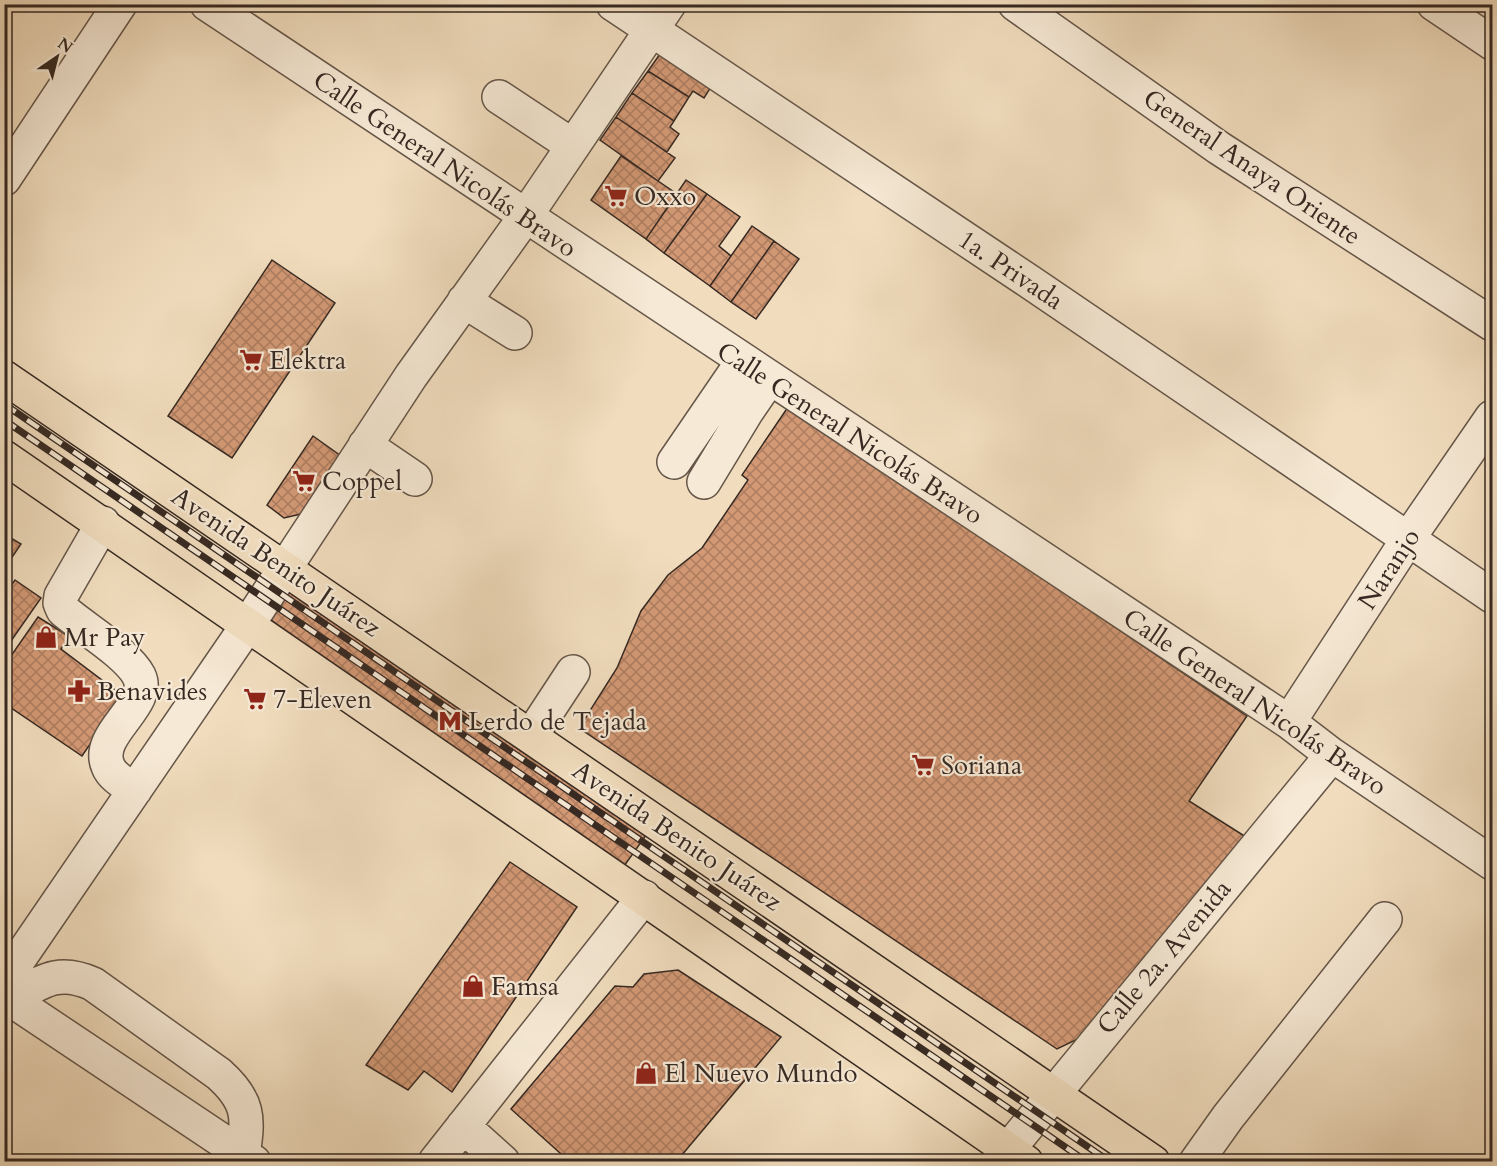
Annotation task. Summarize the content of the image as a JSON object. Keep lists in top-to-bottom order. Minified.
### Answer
{"streets":{"main road":["Avenida Benito Juárez"],"street":["Calle General Nicolás Bravo","General Anaya Oriente","1a. Privada","Naranjo","Calle 2a. Avenida"]},"crossings":[["Calle General Nicolás Bravo","Naranjo"],["Calle General Nicolás Bravo","Calle 2a. Avenida"],["1a. Privada","Naranjo"],["Avenida Benito Juárez","Calle 2a. Avenida"]],"places":{"supermarket":["Oxxo","Elektra","Coppel","7-Eleven","Soriana"],"shop":["Mr Pay","Famsa","El Nuevo Mundo"],"pharmacy":["Benavides"],"metro station":["Lerdo de Tejada"]},"north":"top right"}
